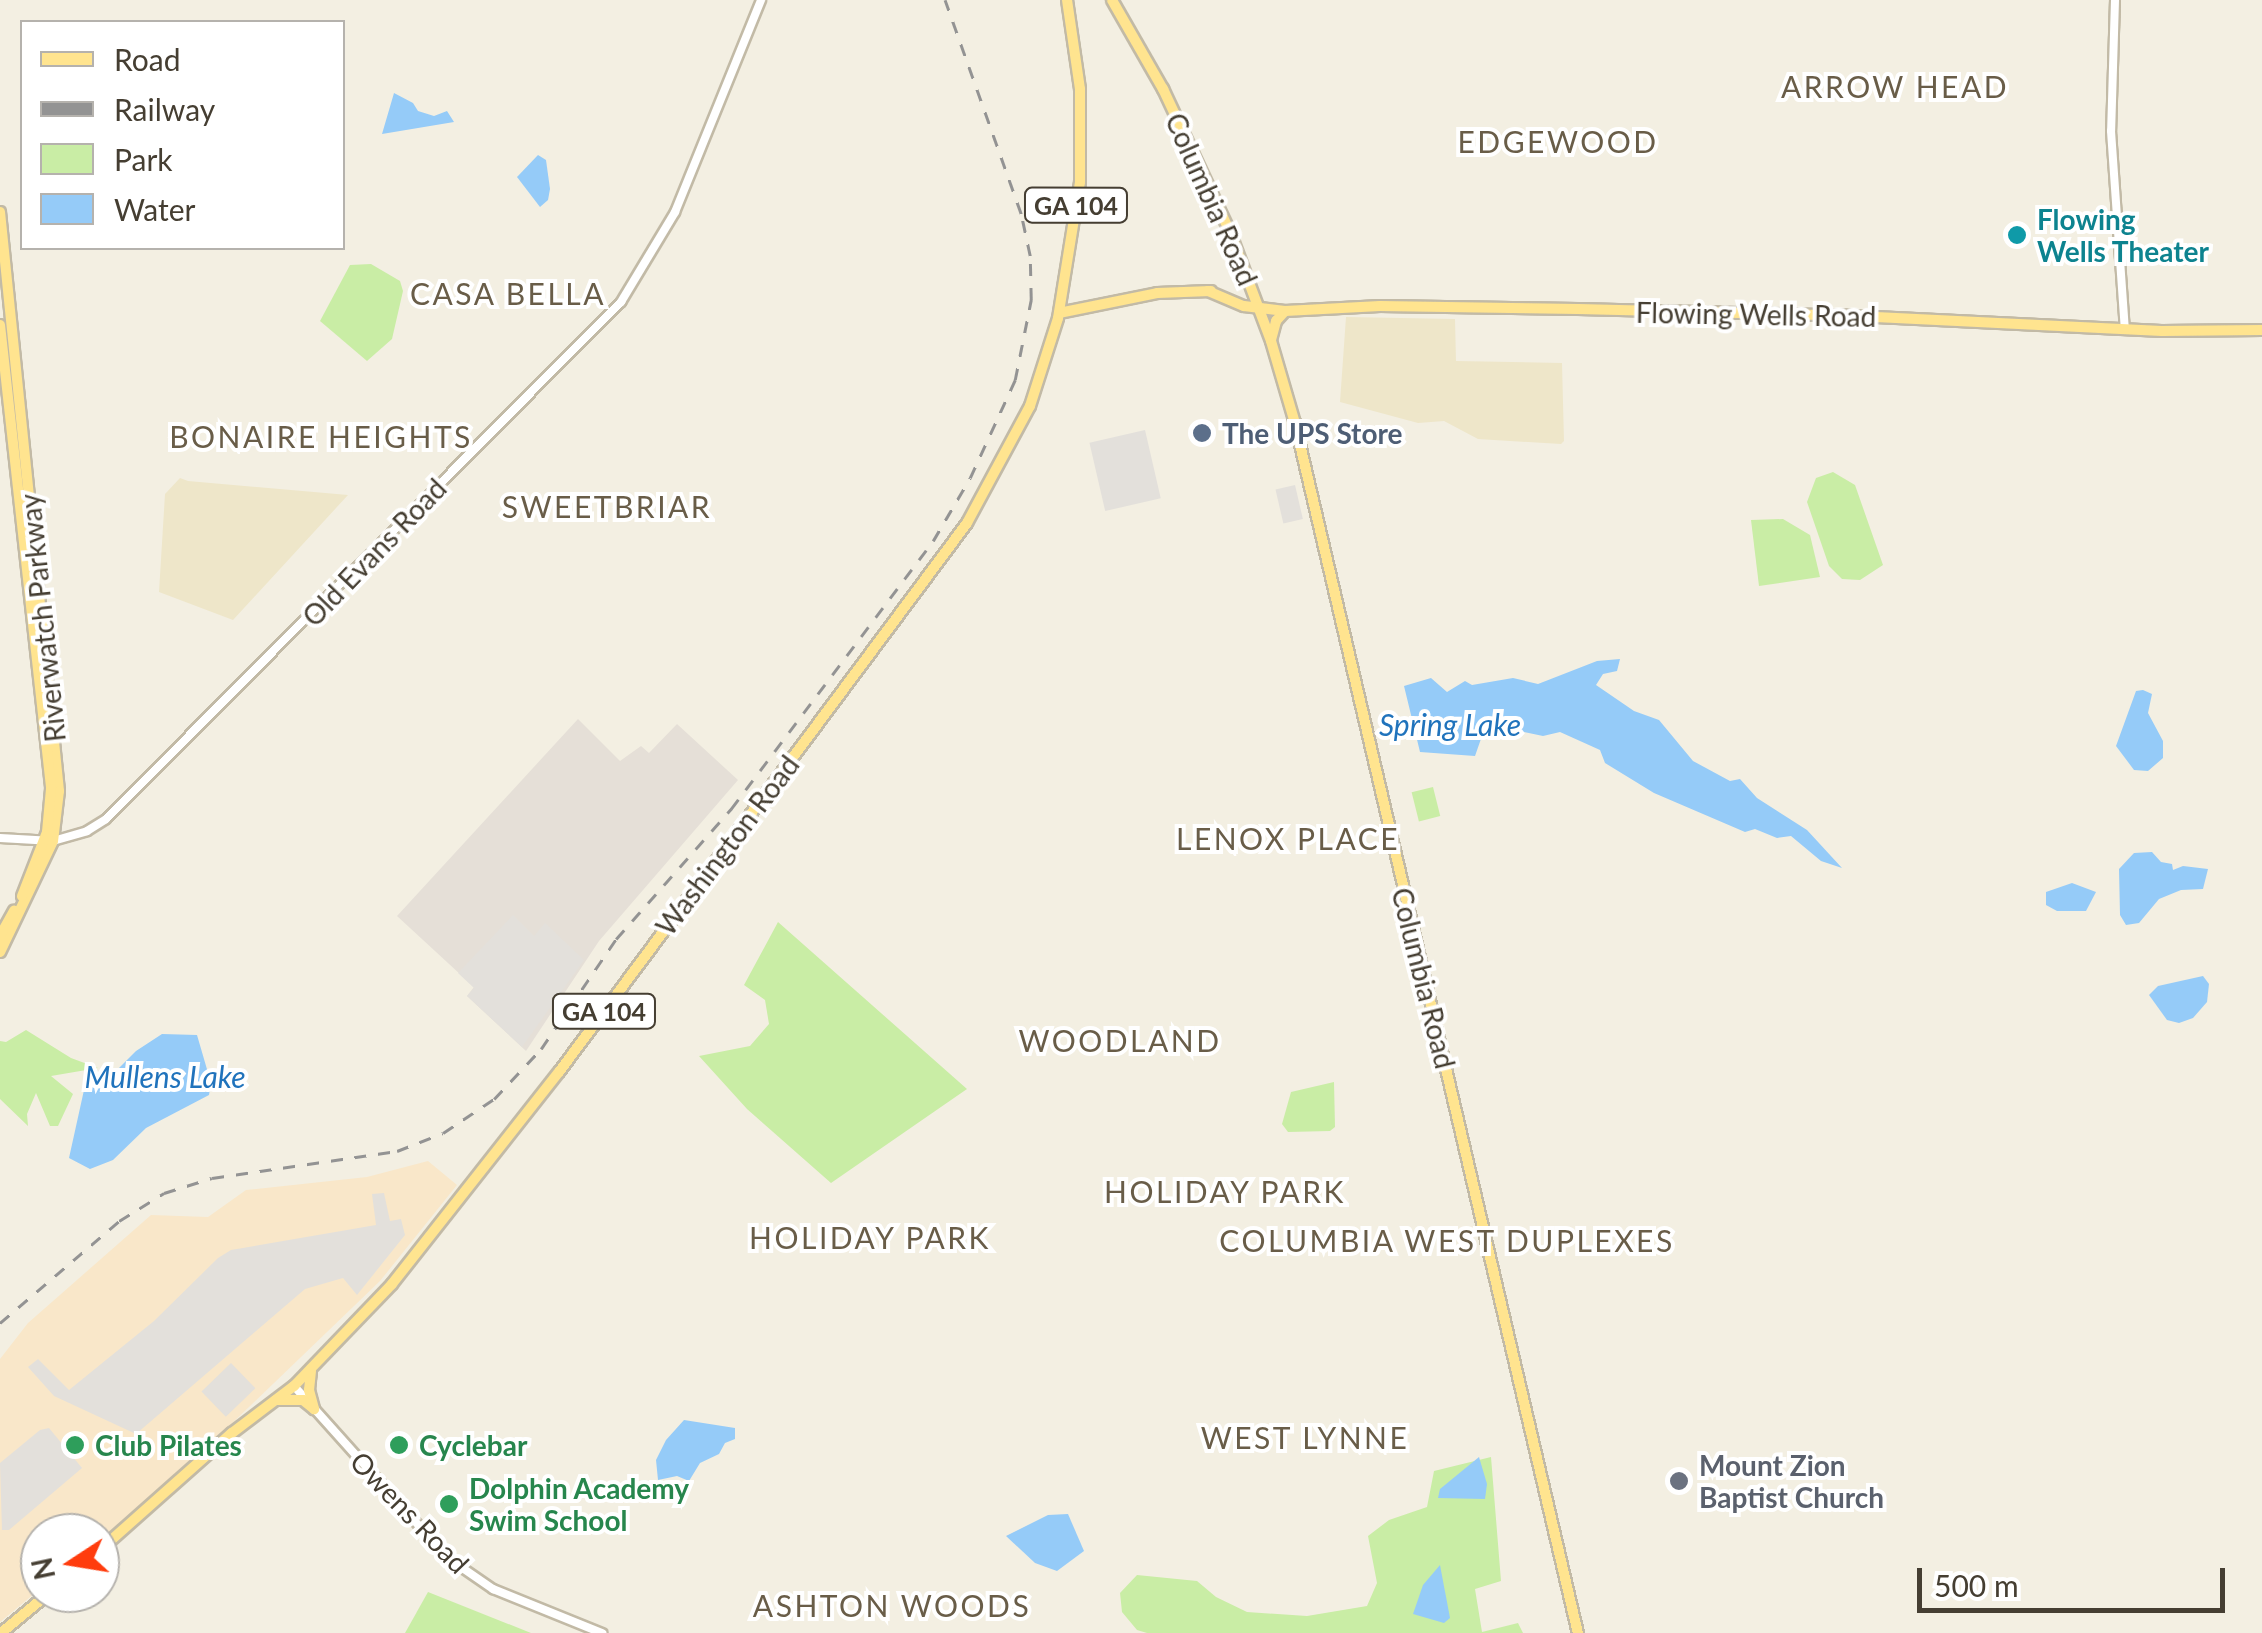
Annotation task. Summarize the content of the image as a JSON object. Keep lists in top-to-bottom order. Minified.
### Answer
{"streets":{"main road":["Columbia Road","GA 104","Flowing Wells Road","Riverwatch Parkway","Washington Road"],"street":["Old Evans Road","Owens Road"]},"crossings":[["Columbia Road","Flowing Wells Road"],["Flowing Wells Road","Washington Road"],["Old Evans Road","Riverwatch Parkway"],["Washington Road","Owens Road"]],"districts":["ARROW HEAD","EDGEWOOD","CASA BELLA","BONAIRE HEIGHTS","SWEETBRIAR","LENOX PLACE","WOODLAND","HOLIDAY PARK","HOLIDAY PARK","COLUMBIA WEST DUPLEXES","WEST LYNNE","ASHTON WOODS"],"water":["Spring Lake","Mullens Lake"],"places":["Flowing Wells Theater","The UPS Store","Club Pilates","Cyclebar","Mount Zion Baptist Church","Dolphin Academy Swim School"],"legend":["Road","Railway","Park","Water"],"scale_bar":"500 m","north":"left"}
